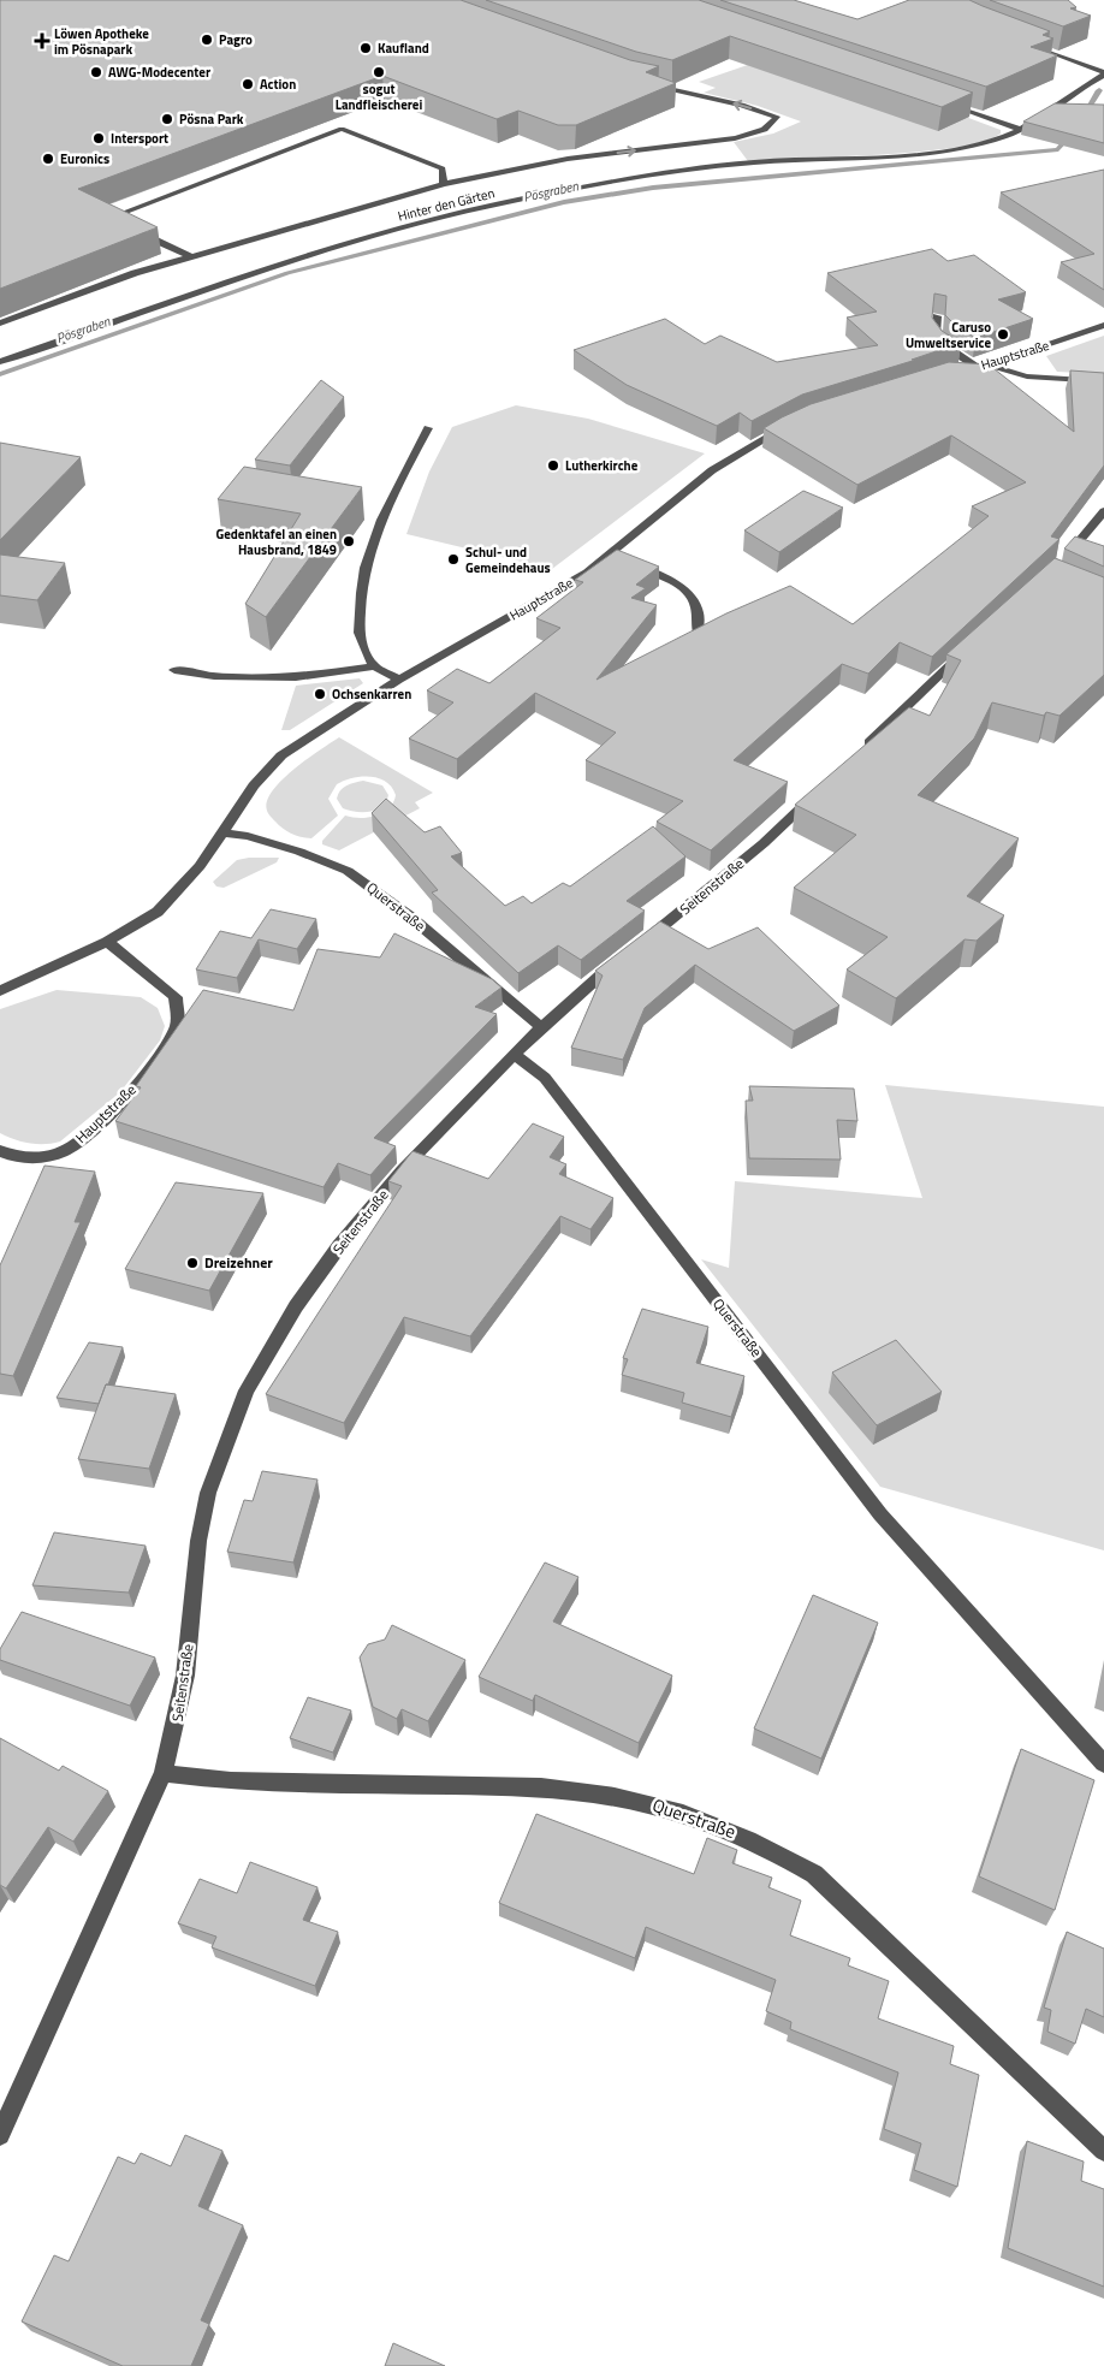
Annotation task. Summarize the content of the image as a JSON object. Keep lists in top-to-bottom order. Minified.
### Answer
{"streets":{"street":["Hinter den Gärten","Hauptstraße","Seitenstraße","Querstraße"]},"crossings":[["Hauptstraße","Querstraße"],["Seitenstraße","Querstraße"]],"water":["Pösgraben"],"places":{"other":["Pagro","Kaufland","AWG-Modecenter","sogut Landfleischerei","Action","Pösna Park","Intersport","Euronics","Caruso Umweltservice","Lutherkirche","Gedenktafel an einen Hausbrand, 1849","Schul- und Gemeindehaus","Ochsenkarren","Dreizehner"],"health":["Löwen Apotheke im Pösnapark"]}}
